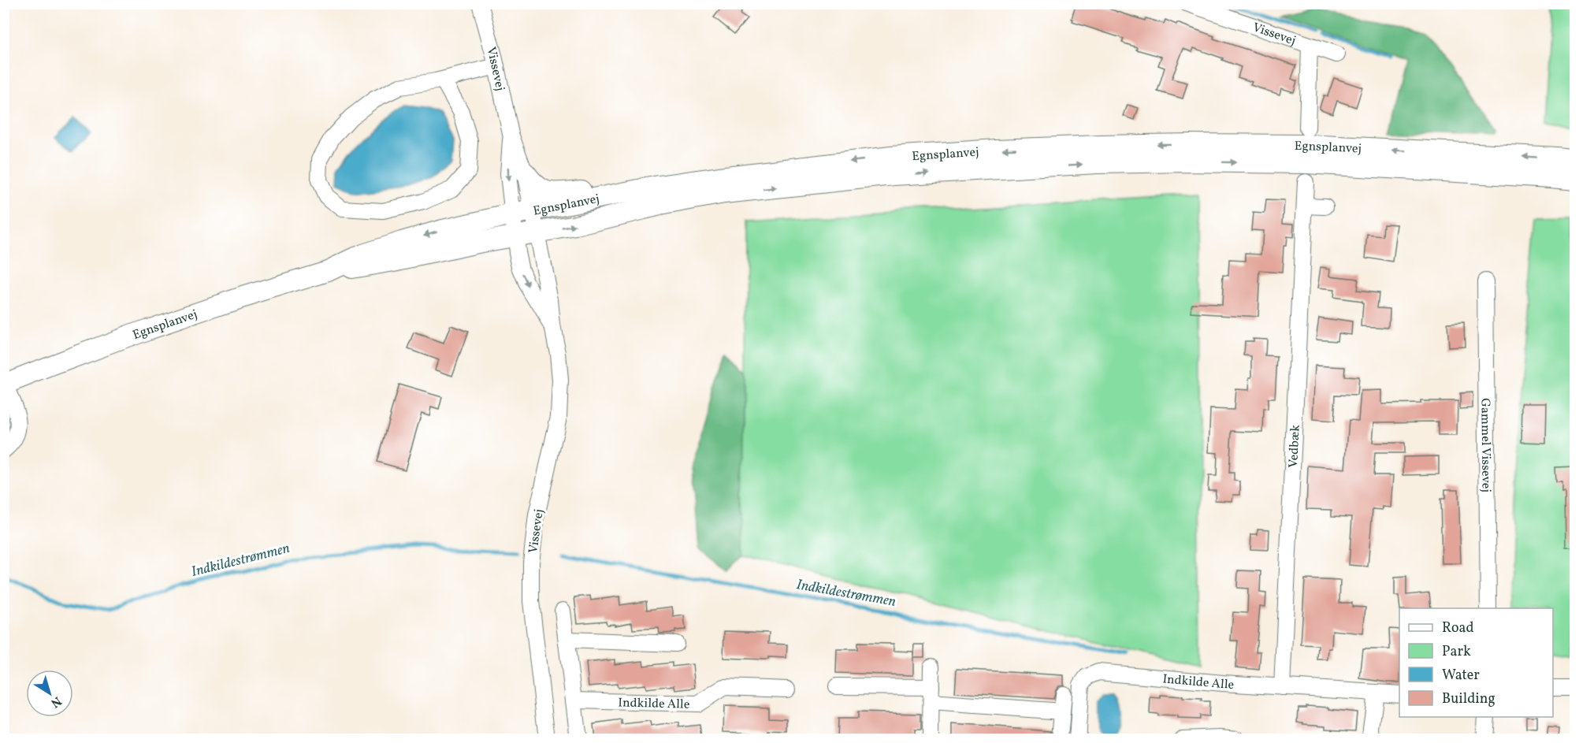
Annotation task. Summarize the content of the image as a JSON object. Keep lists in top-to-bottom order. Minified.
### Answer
{"streets":{"main road":["Egnsplanvej"],"street":["Vissevej","Gammel Vissevej","Vedbæk","Indkilde Alle"]},"crossings":[["Vissevej","Egnsplanvej"],["Vedbæk","Indkilde Alle"]],"water":["Indkildestrømmen"],"legend":["Road","Park","Water","Building"],"north":"bottom right"}
